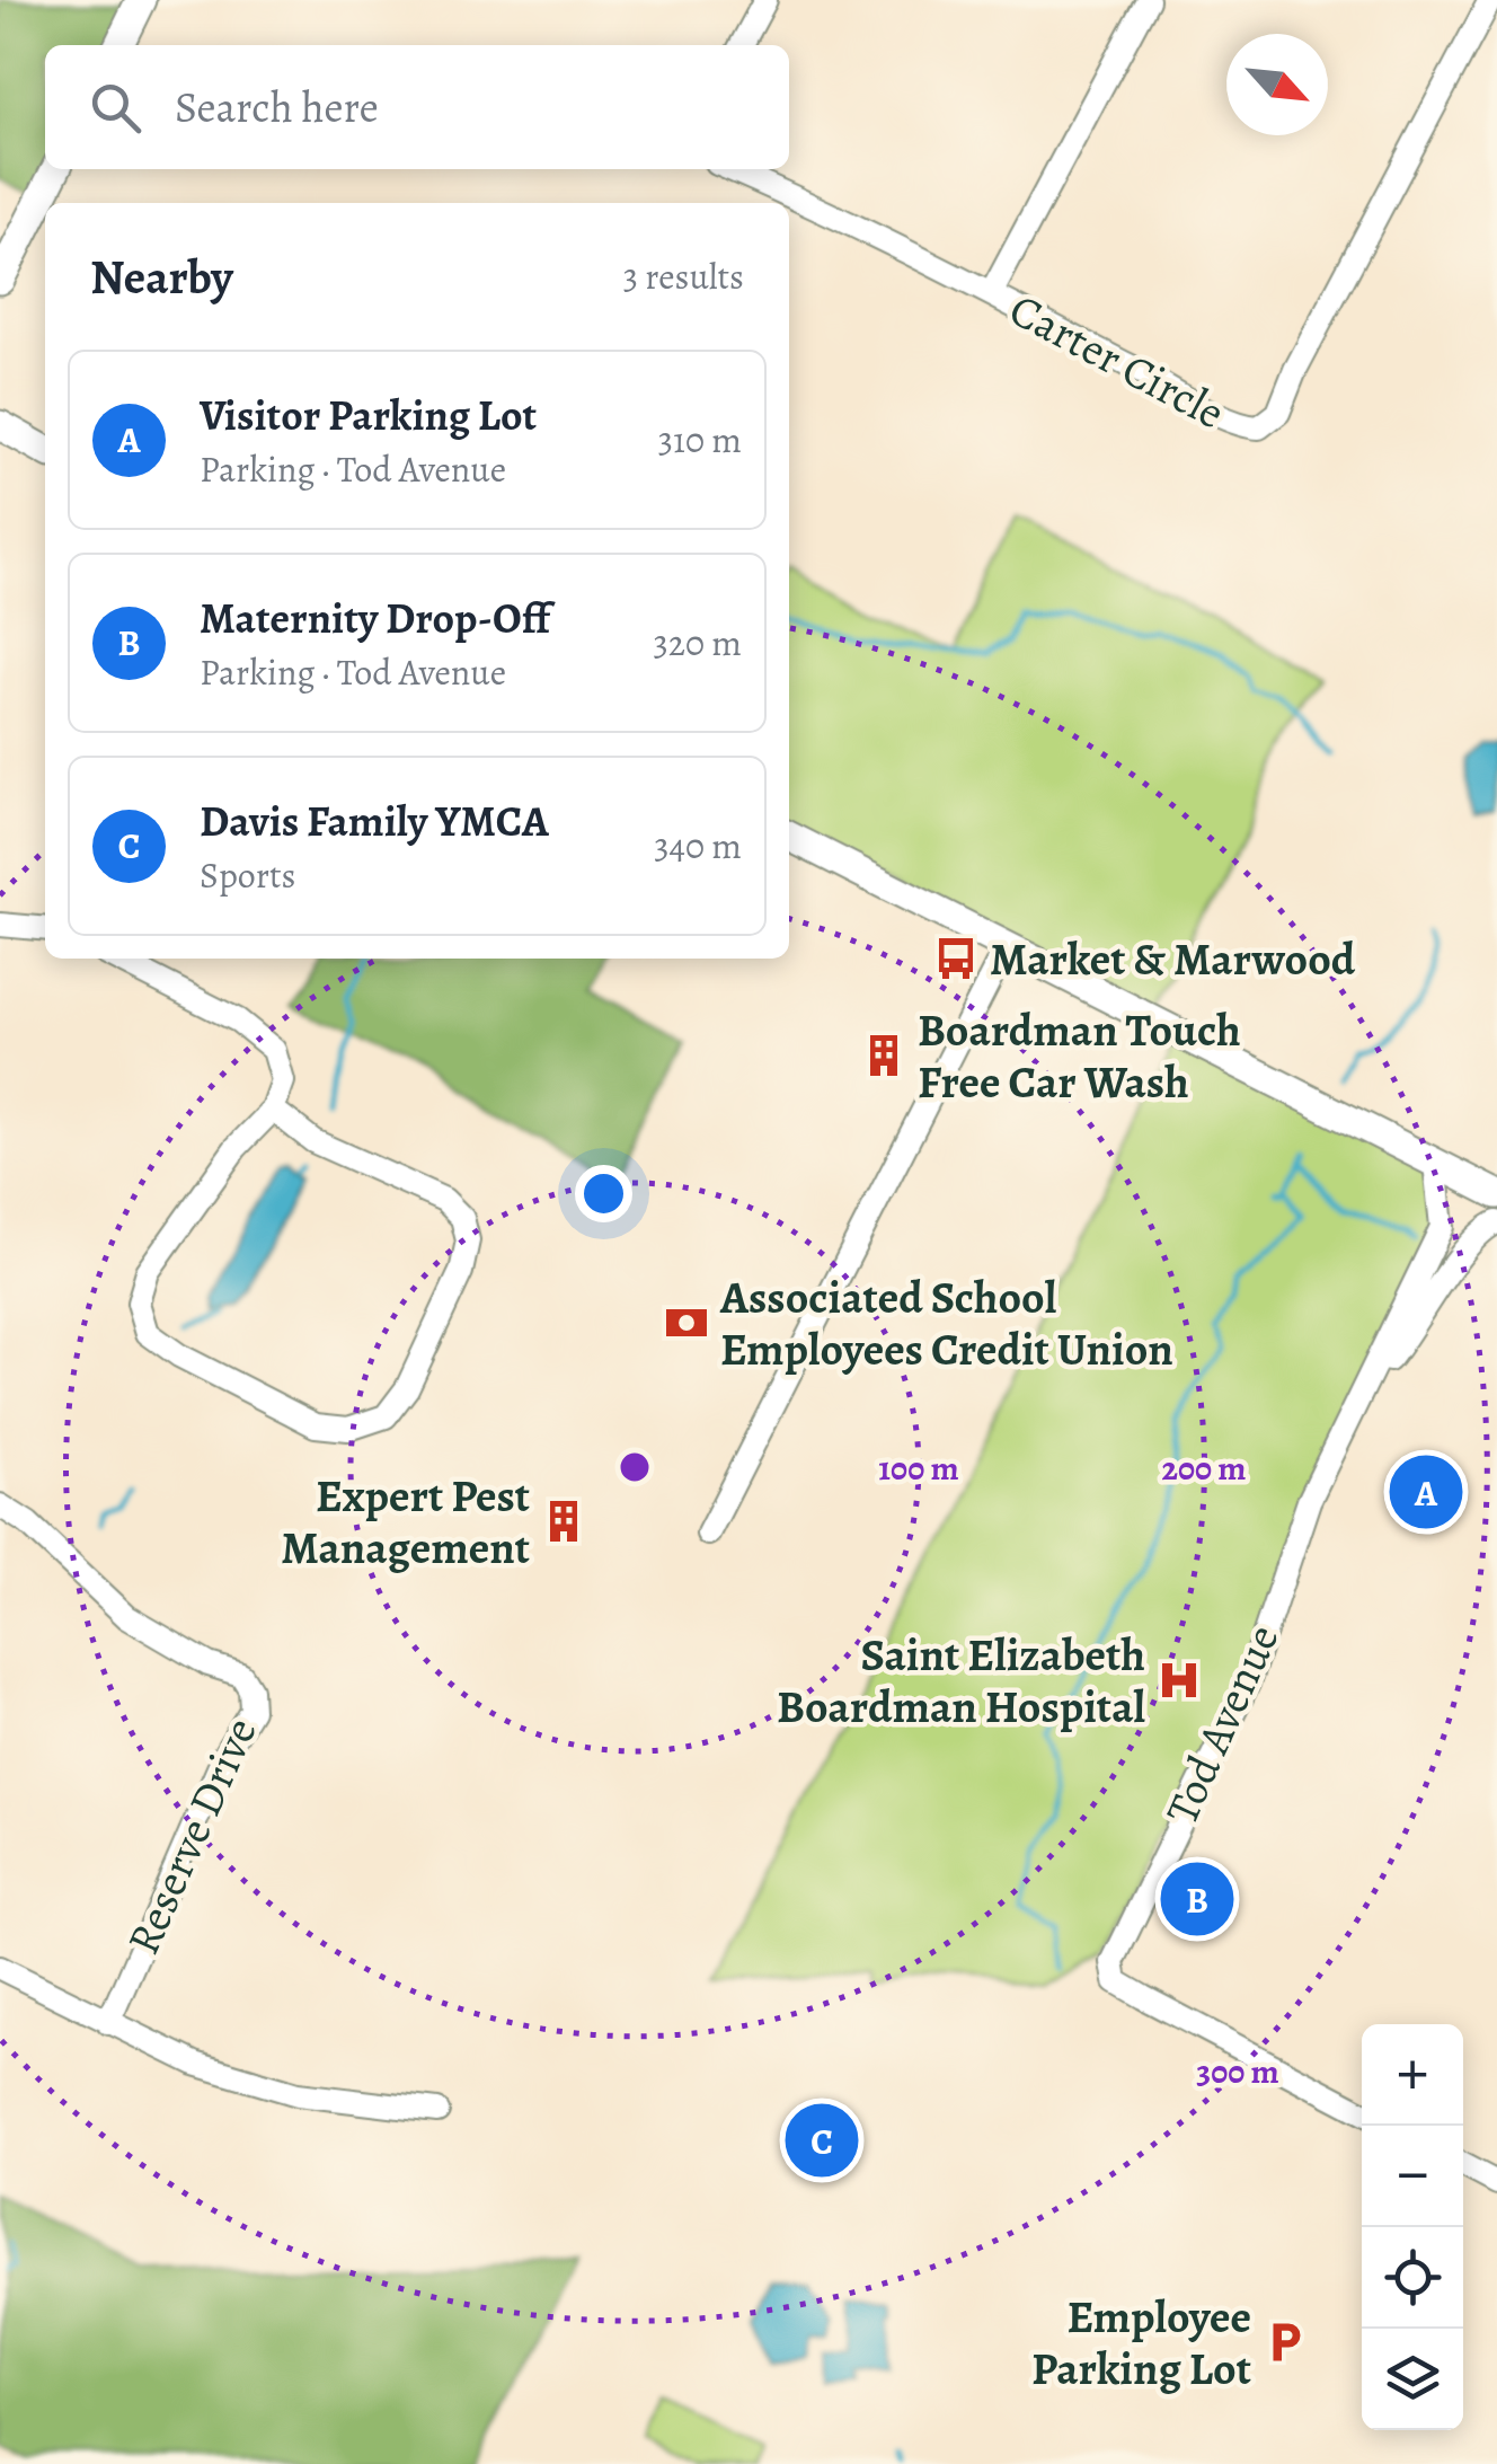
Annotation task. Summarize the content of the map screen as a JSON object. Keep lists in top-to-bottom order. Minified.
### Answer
{"streets":{"street":["Carter Circle","Tod Avenue","Reserve Drive"]},"places":{"bus stop":["Market & Marwood"],"building":["Boardman Touch Free Car Wash","Expert Pest Management"],"bank":["Associated School Employees Credit Union"],"hospital":["Saint Elizabeth Boardman Hospital"],"parking":["Employee Parking Lot"]},"north":"bottom right","page":{"search":"Search here","heading":["Nearby","3 results"],"list":[{"mark":"A","name":"Visitor Parking Lot","note":"Parking · Tod Avenue","value":"310 m"},{"mark":"B","name":"Maternity Drop-Off","note":"Parking · Tod Avenue","value":"320 m"},{"mark":"C","name":"Davis Family YMCA","note":"Sports","value":"340 m"}],"pins":["A","B","C"],"map_buttons":["+","−"]},"rings":["100 m","200 m","300 m"]}
